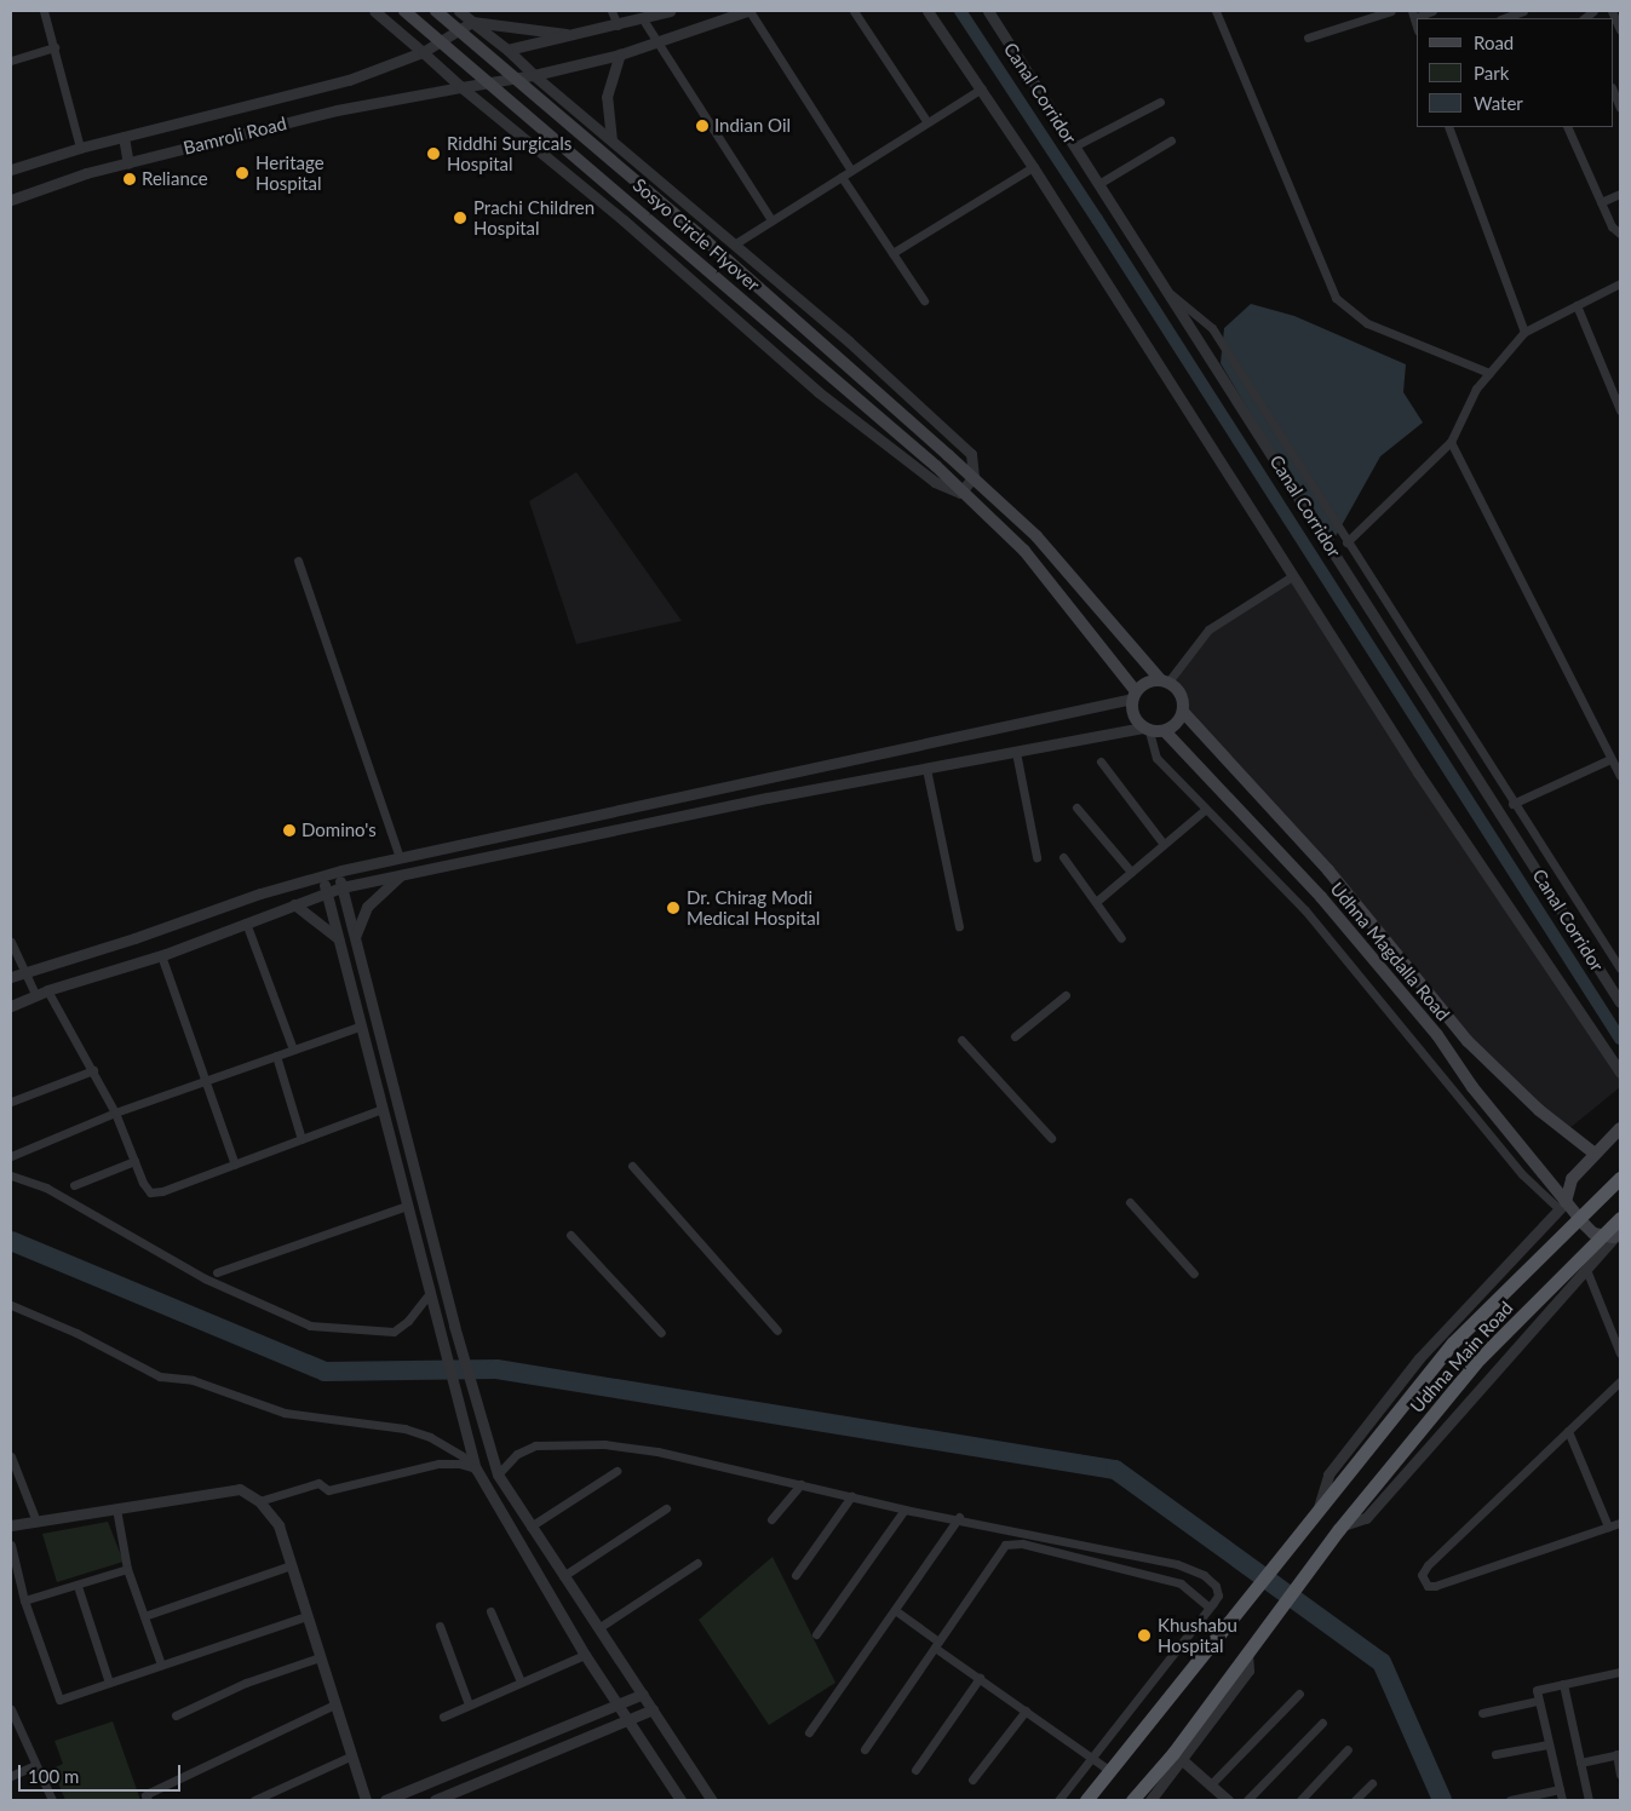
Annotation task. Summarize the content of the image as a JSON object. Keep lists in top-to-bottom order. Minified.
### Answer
{"streets":{"highway":["Udhna Main Road"],"main road":["Sosyo Circle Flyover","Udhna Magdalla Road"],"street":["Canal Corridor","Bamroli Road"]},"crossings":[["Sosyo Circle Flyover","Udhna Magdalla Road"]],"places":["Indian Oil","Riddhi Surgicals Hospital","Heritage Hospital","Reliance","Prachi Children Hospital","Domino's","Dr. Chirag Modi Medical Hospital","Khushabu Hospital"],"legend":["Road","Park","Water"],"scale_bar":"100 m"}
